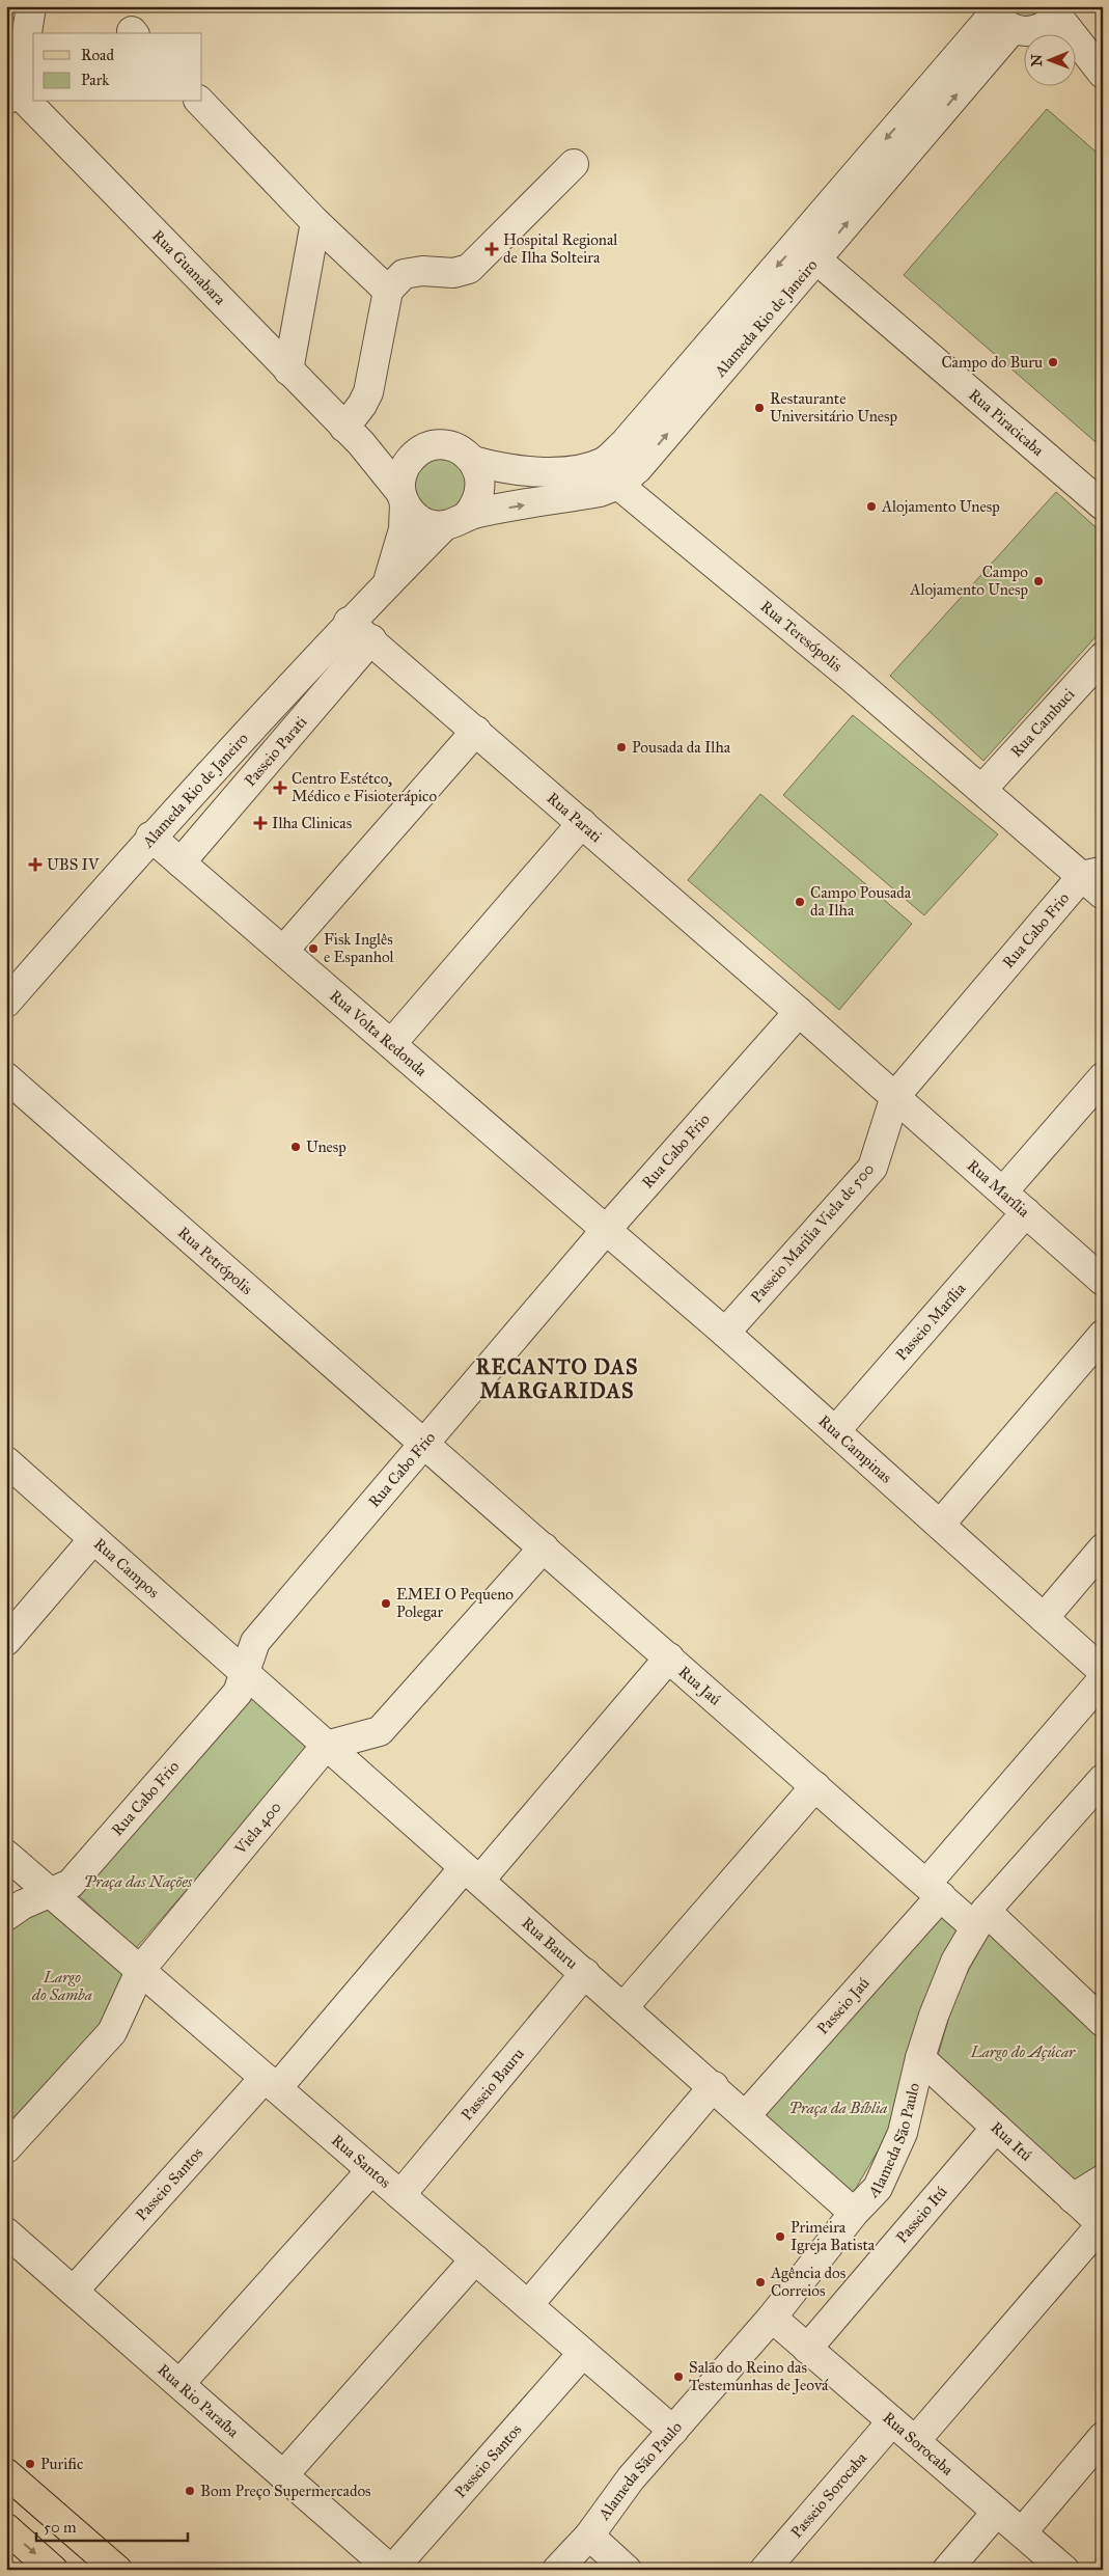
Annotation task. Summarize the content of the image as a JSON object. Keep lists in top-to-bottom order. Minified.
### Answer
{"streets":{"street":["Rua Guanabara","Alameda Rio de Janeiro","Rua Piracicaba","Rua Teresópolis","Rua Cambuci","Passeio Parati","Rua Parati","Rua Cabo Frio","Rua Volta Redonda","Rua Marília","Passeio Marilia Viela de 500","Rua Petrópolis","Passeio Marília","Rua Campinas","Rua Campos","Rua Jaú","Viela 400","Rua Bauru","Passeio Jaú","Passeio Bauru","Alameda São Paulo","Rua Itú","Rua Santos","Passeio Santos","Passeio Itú","Rua Rio Paraíba","Rua Sorocaba","Passeio Sorocaba"]},"crossings":[["Rua Guanabara","Alameda Rio de Janeiro"],["Alameda Rio de Janeiro","Rua Piracicaba"],["Alameda Rio de Janeiro","Rua Teresópolis"],["Alameda Rio de Janeiro","Rua Parati"],["Alameda Rio de Janeiro","Rua Volta Redonda"],["Rua Teresópolis","Rua Cambuci"],["Rua Teresópolis","Rua Cabo Frio"],["Passeio Parati","Rua Parati"],["Passeio Parati","Rua Volta Redonda"],["Rua Parati","Rua Cabo Frio"],["Rua Parati","Rua Marília"],["Rua Parati","Passeio Marilia Viela de 500"],["Rua Cabo Frio","Rua Volta Redonda"],["Rua Cabo Frio","Rua Marília"],["Rua Cabo Frio","Passeio Marilia Viela de 500"],["Rua Cabo Frio","Rua Petrópolis"],["Rua Cabo Frio","Rua Campinas"],["Rua Cabo Frio","Rua Campos"],["Rua Cabo Frio","Rua Jaú"],["Rua Cabo Frio","Rua Bauru"],["Rua Cabo Frio","Rua Santos"],["Rua Volta Redonda","Rua Campinas"],["Rua Marília","Passeio Marilia Viela de 500"],["Rua Marília","Passeio Marília"],["Passeio Marilia Viela de 500","Rua Campinas"],["Rua Petrópolis","Rua Jaú"],["Passeio Marília","Rua Campinas"],["Rua Campos","Rua Bauru"],["Rua Jaú","Passeio Jaú"],["Rua Jaú","Alameda São Paulo"],["Viela 400","Rua Bauru"],["Viela 400","Rua Santos"],["Rua Bauru","Passeio Jaú"],["Rua Bauru","Passeio Bauru"],["Rua Bauru","Alameda São Paulo"],["Passeio Bauru","Rua Santos"],["Alameda São Paulo","Rua Itú"],["Alameda São Paulo","Rua Santos"],["Alameda São Paulo","Rua Sorocaba"],["Rua Itú","Passeio Itú"],["Rua Santos","Passeio Santos"],["Passeio Santos","Rua Rio Paraíba"],["Passeio Itú","Rua Sorocaba"],["Rua Sorocaba","Passeio Sorocaba"]],"districts":["RECANTO DAS MARGARIDAS"],"parks":["Praça das Nações","Largo do Samba","Largo do Açúcar","Praça da Bíblia"],"places":{"health":["Hospital Regional de Ilha Solteira","Centro Estétco, Médico e Fisioterápico","Ilha Clinicas","UBS IV"],"other":["Campo do Buru","Restaurante Universitário Unesp","Alojamento Unesp","Campo Alojamento Unesp","Pousada da Ilha","Campo Pousada da Ilha","Fisk Inglês e Espanhol","Unesp","EMEI O Pequeno Polegar","Primeira Igreja Batista","Agência dos Correios","Salão do Reino das Testemunhas de Jeová","Purific","Bom Preço Supermercados"]},"legend":["Road","Park"],"scale_bar":"50 m","north":"left"}
